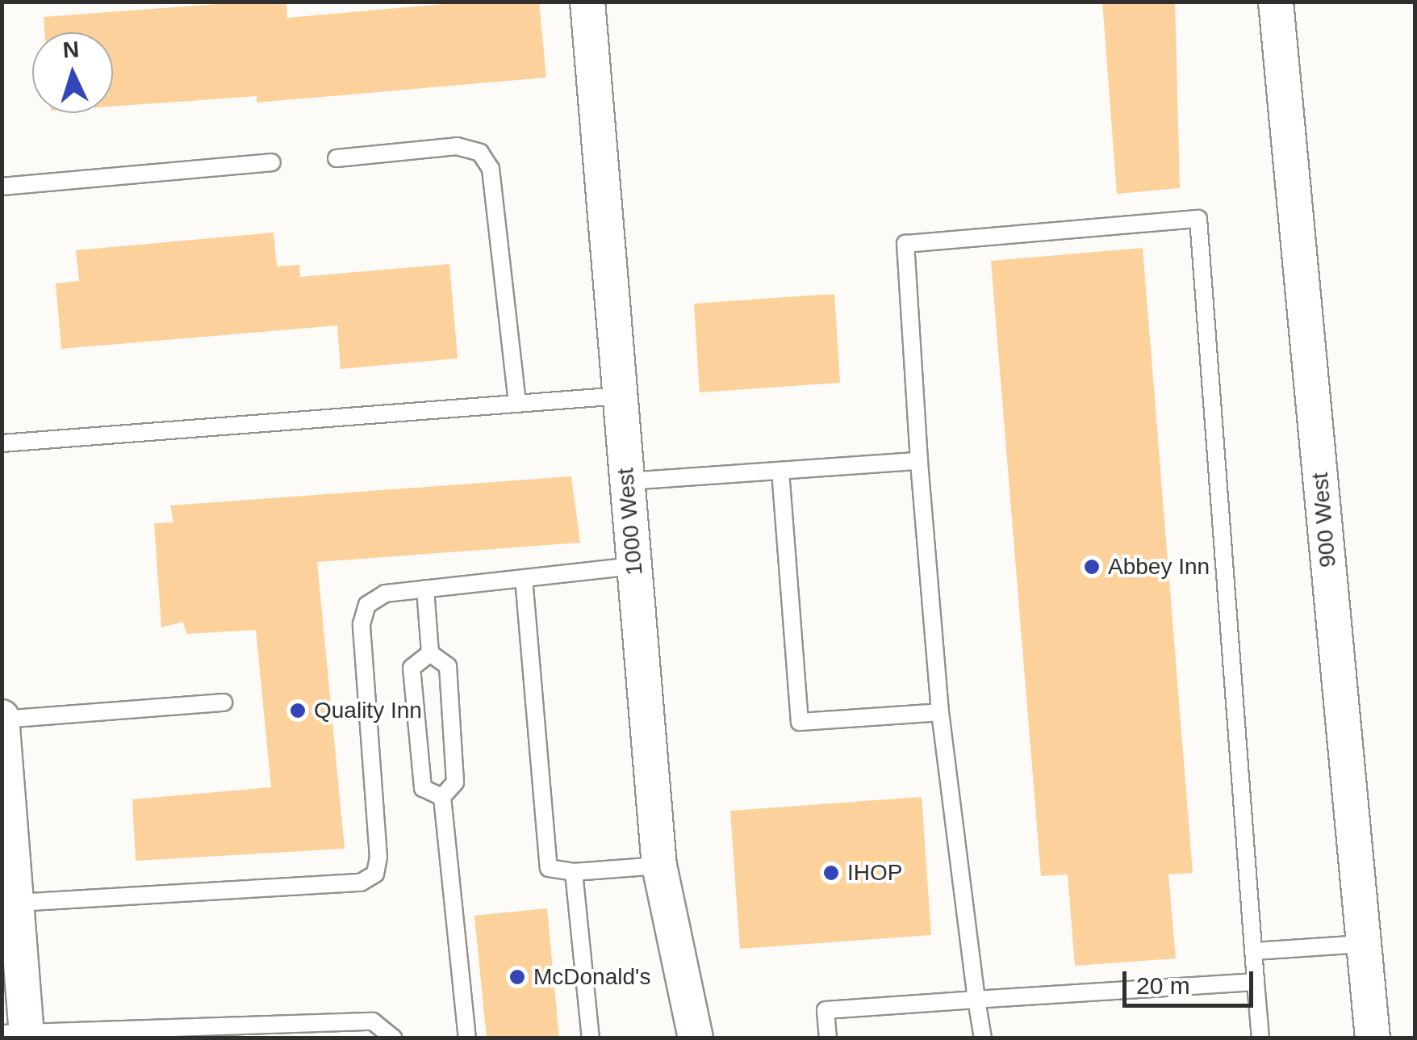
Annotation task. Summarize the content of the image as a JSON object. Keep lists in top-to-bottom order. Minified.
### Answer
{"streets":{"street":["900 West","1000 West"]},"places":["Abbey Inn","Quality Inn","IHOP","McDonald's"],"scale_bar":"20 m","north":"top"}
